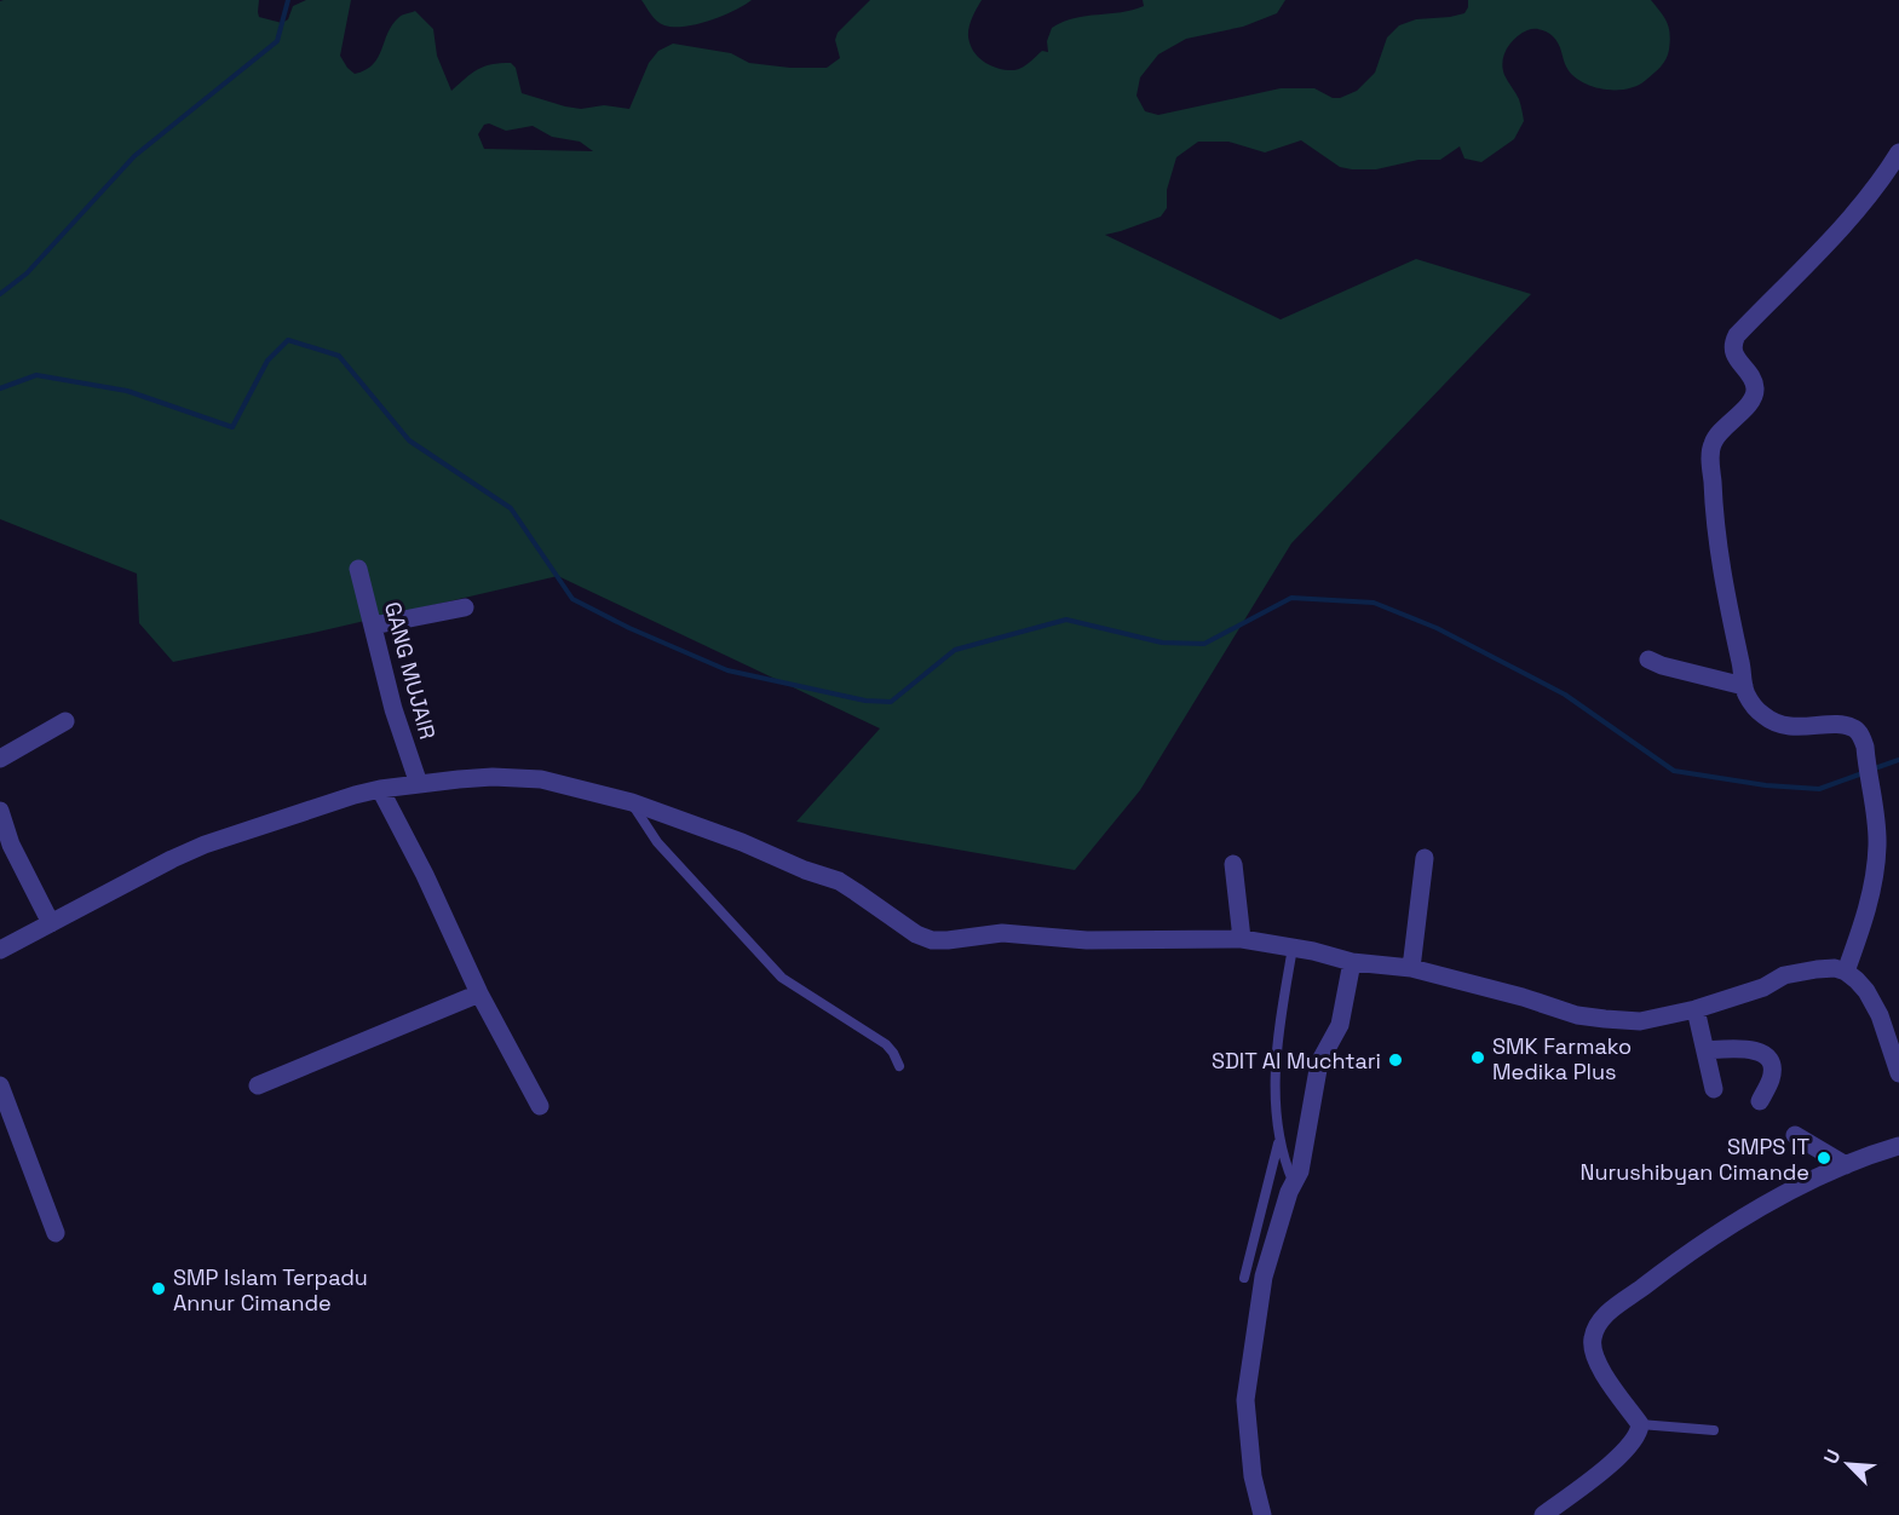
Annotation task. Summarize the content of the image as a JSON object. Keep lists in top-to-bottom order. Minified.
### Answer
{"streets":{"street":["GANG MUJAIR"]},"places":["SMK Farmako Medika Plus","SDIT Al Muchtari","SMPS IT Nurushibyan Cimande","SMP Islam Terpadu Annur Cimande"],"north":"top left"}
